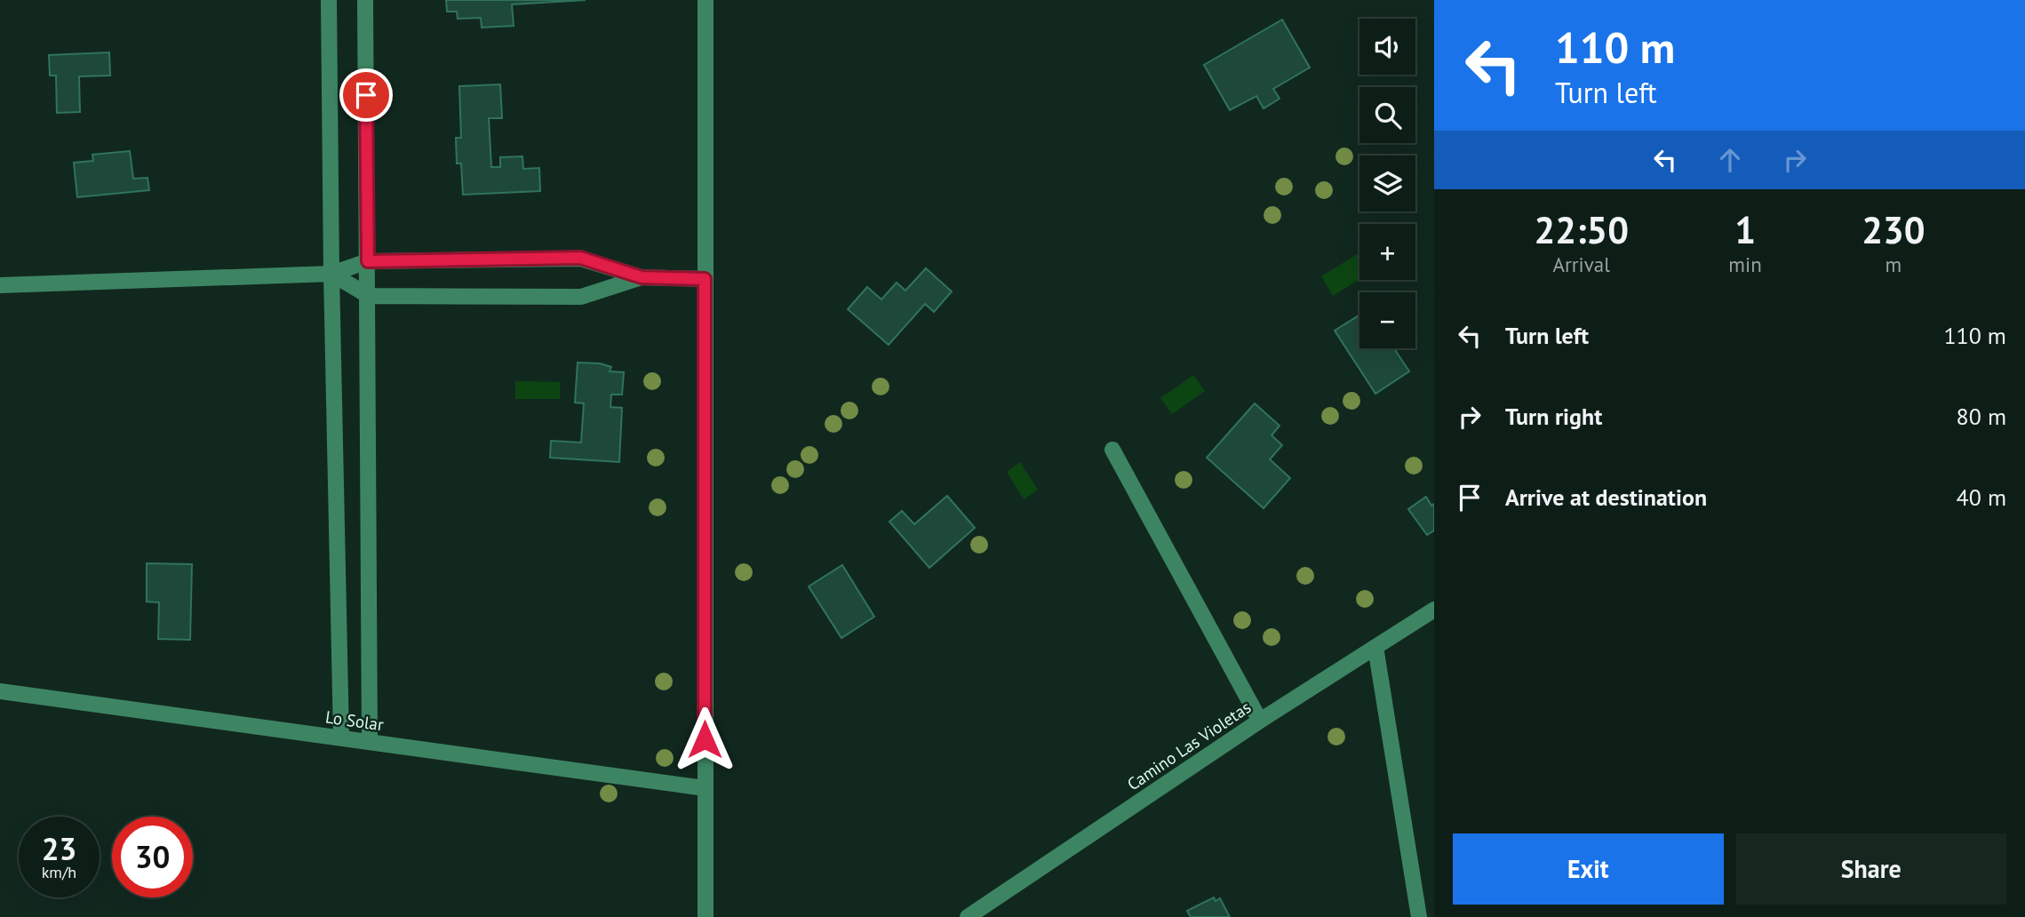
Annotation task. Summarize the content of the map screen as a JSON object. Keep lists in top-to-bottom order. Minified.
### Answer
{"streets":{"street":["Lo Solar","Camino Las Violetas"]},"page":{"turn":["110 m","Turn left"],"map_buttons":["+","−"],"eta":["22:50","Arrival","1","min","230","m"],"list":[{"name":"Turn left","value":"110 m"},{"name":"Turn right","value":"80 m"},{"name":"Arrive at destination","value":"40 m"}],"speed":"23 km/h","limit":"30","buttons":["Exit","Share"]}}
